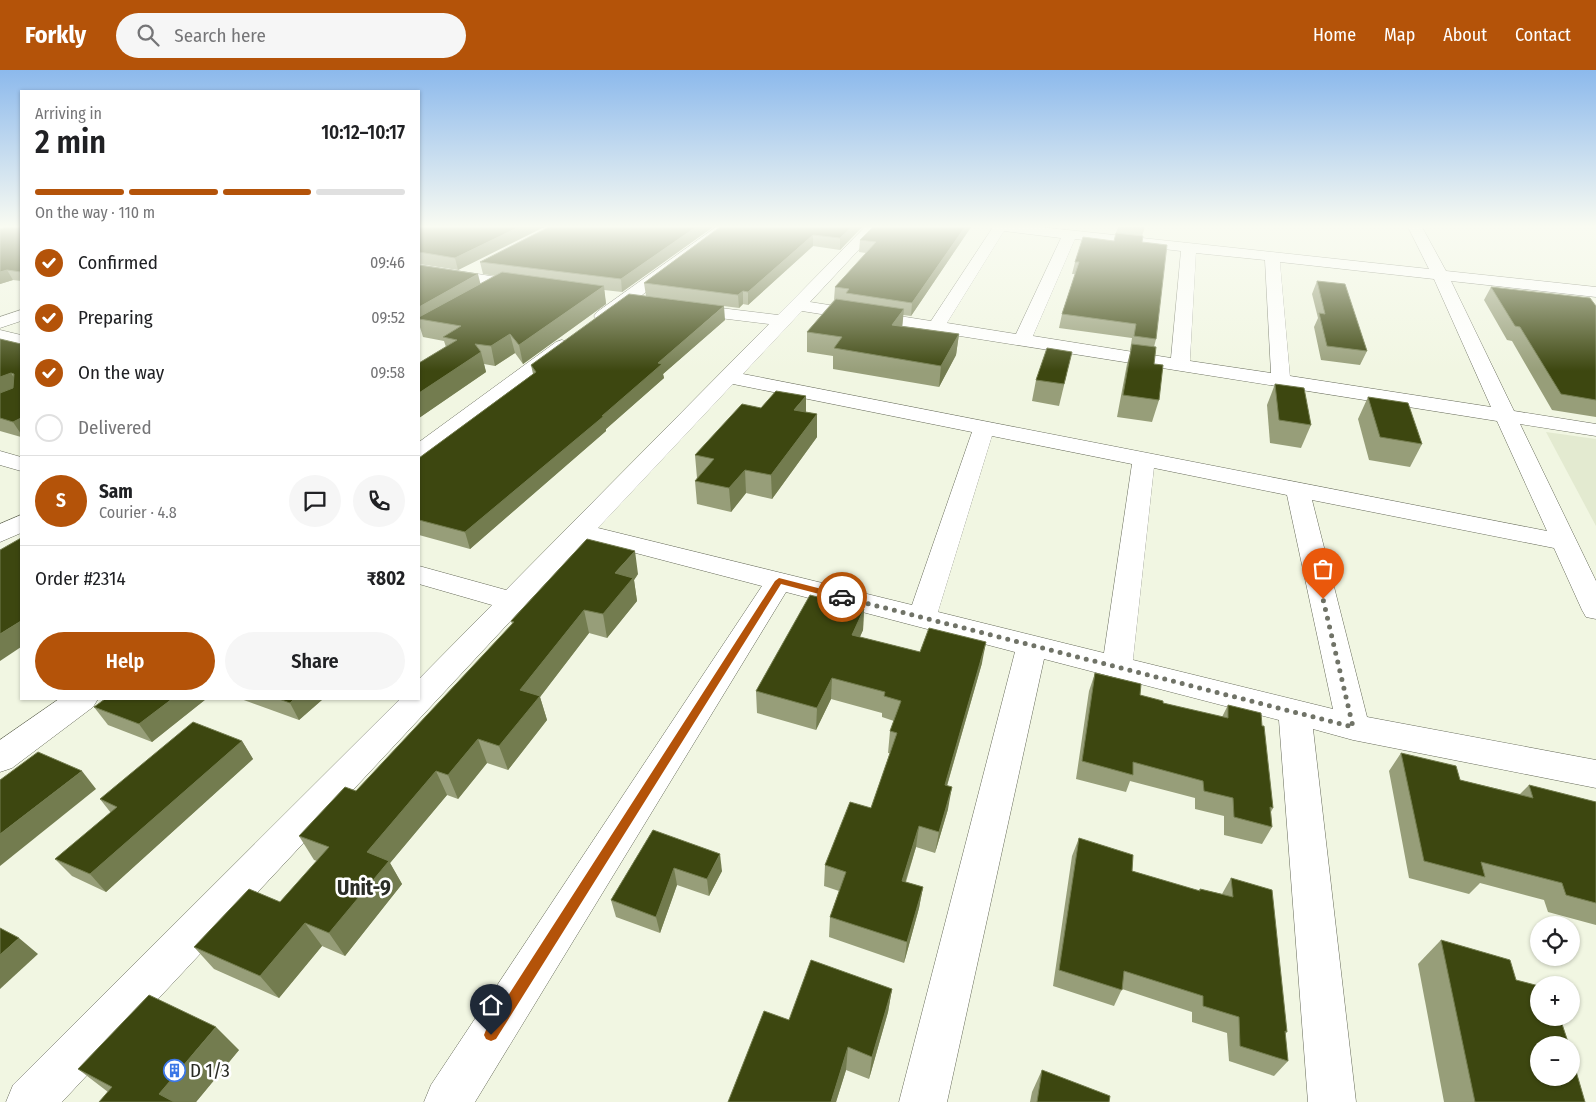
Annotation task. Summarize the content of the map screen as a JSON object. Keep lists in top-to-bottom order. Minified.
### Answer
{"districts":["Unit-9"],"places":{"building":["D 1/3"]},"page":{"header":"Forkly","search":"Search here","nav":["Home","Map","About","Contact"],"heading":["2 min","Arriving in","10:12–10:17"],"panel":["Sam","Courier · 4.8","Order #2314","₹802"],"bar":"On the way · 110 m","list":[["Confirmed","09:46"],["Preparing","09:52"],["On the way","09:58"],"Delivered"],"round":"S","buttons":["Help","Share"],"map_buttons":["+","−"]}}
